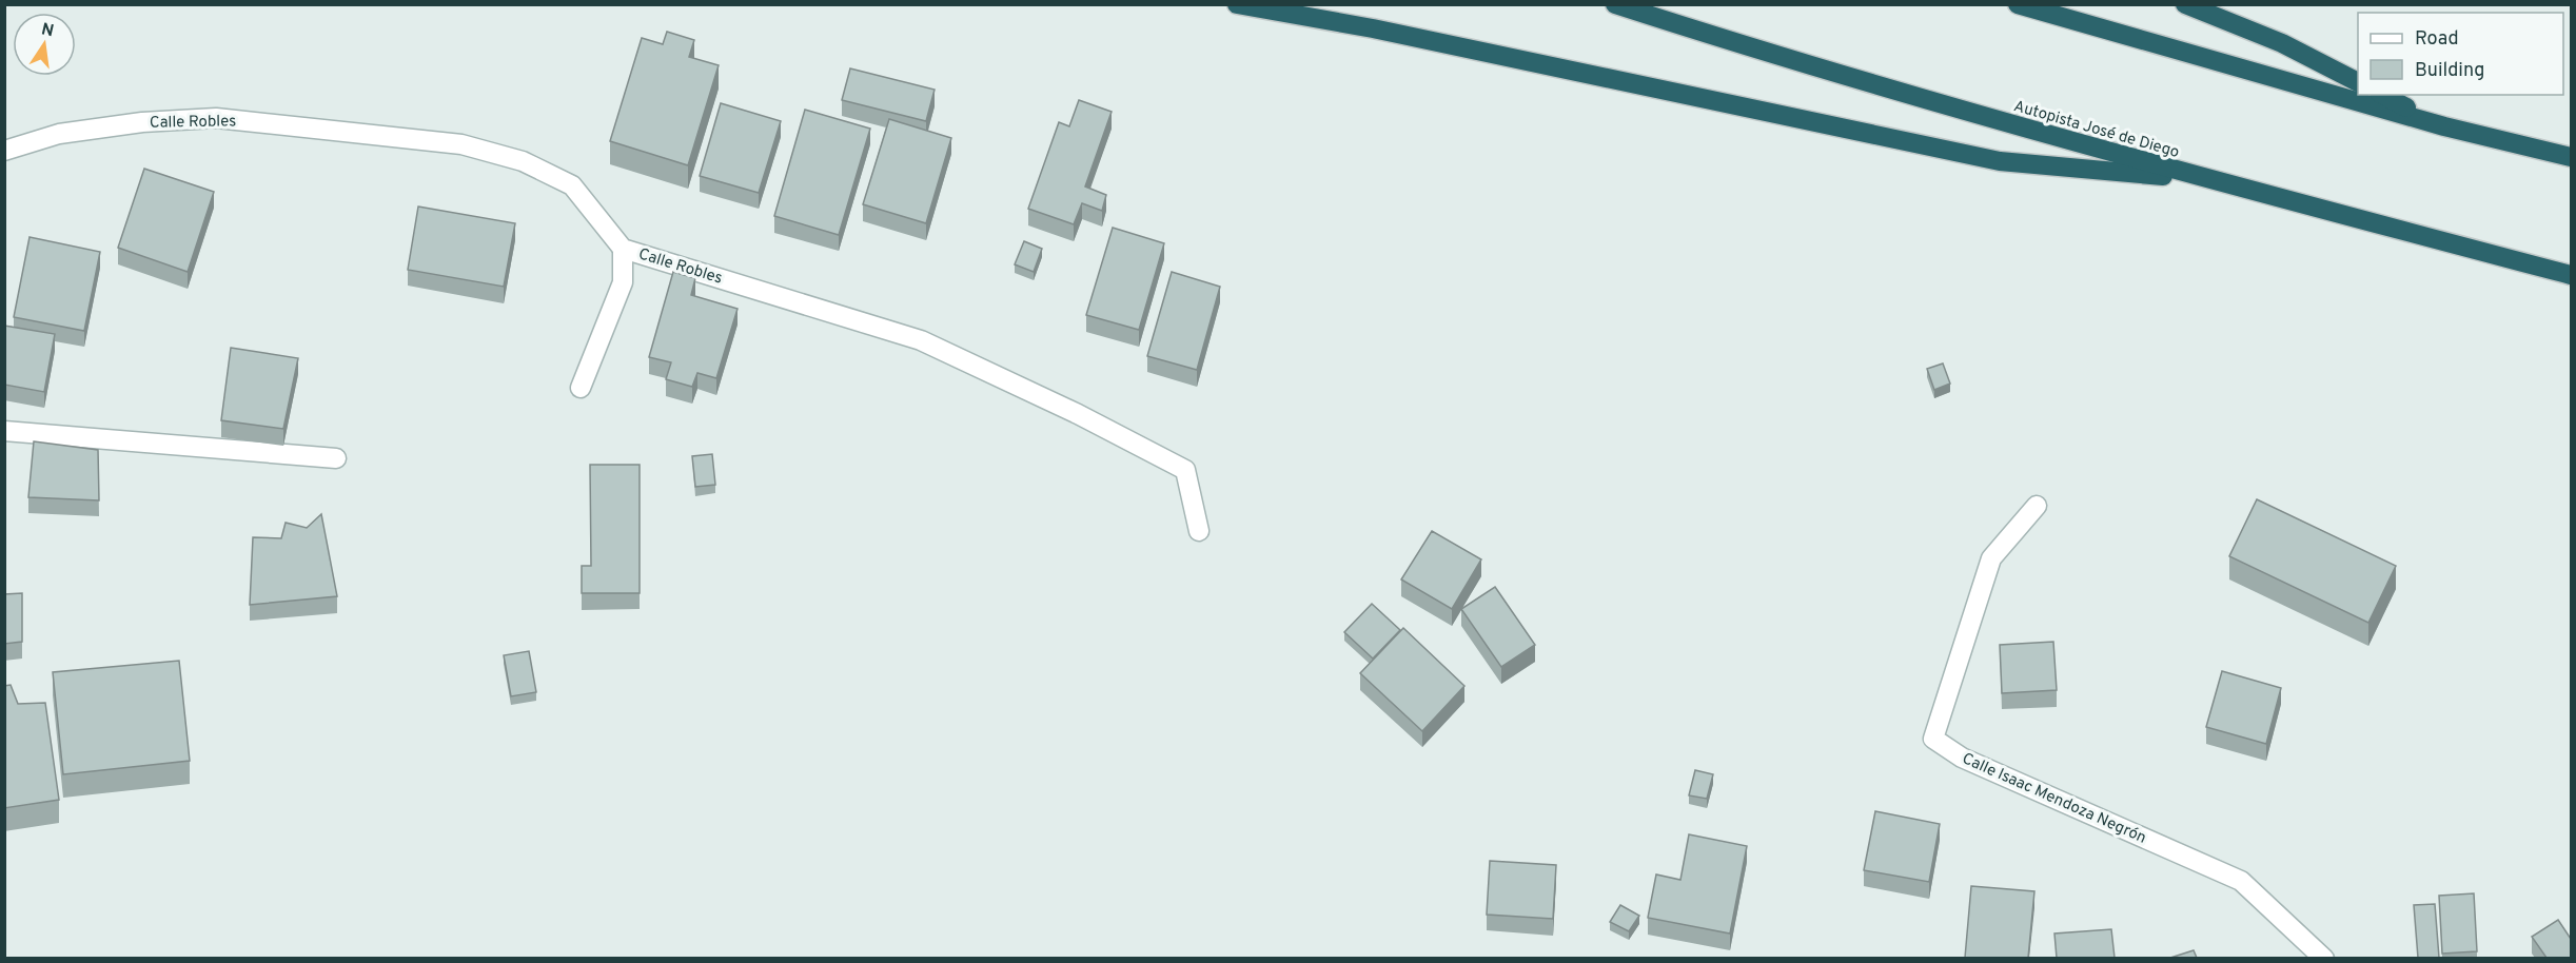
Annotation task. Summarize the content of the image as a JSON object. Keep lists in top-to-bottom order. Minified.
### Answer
{"streets":{"highway":["Autopista José de Diego"],"street":["Calle Robles","Calle Isaac Mendoza Negrón"]},"legend":["Road","Building"],"north":"top"}
